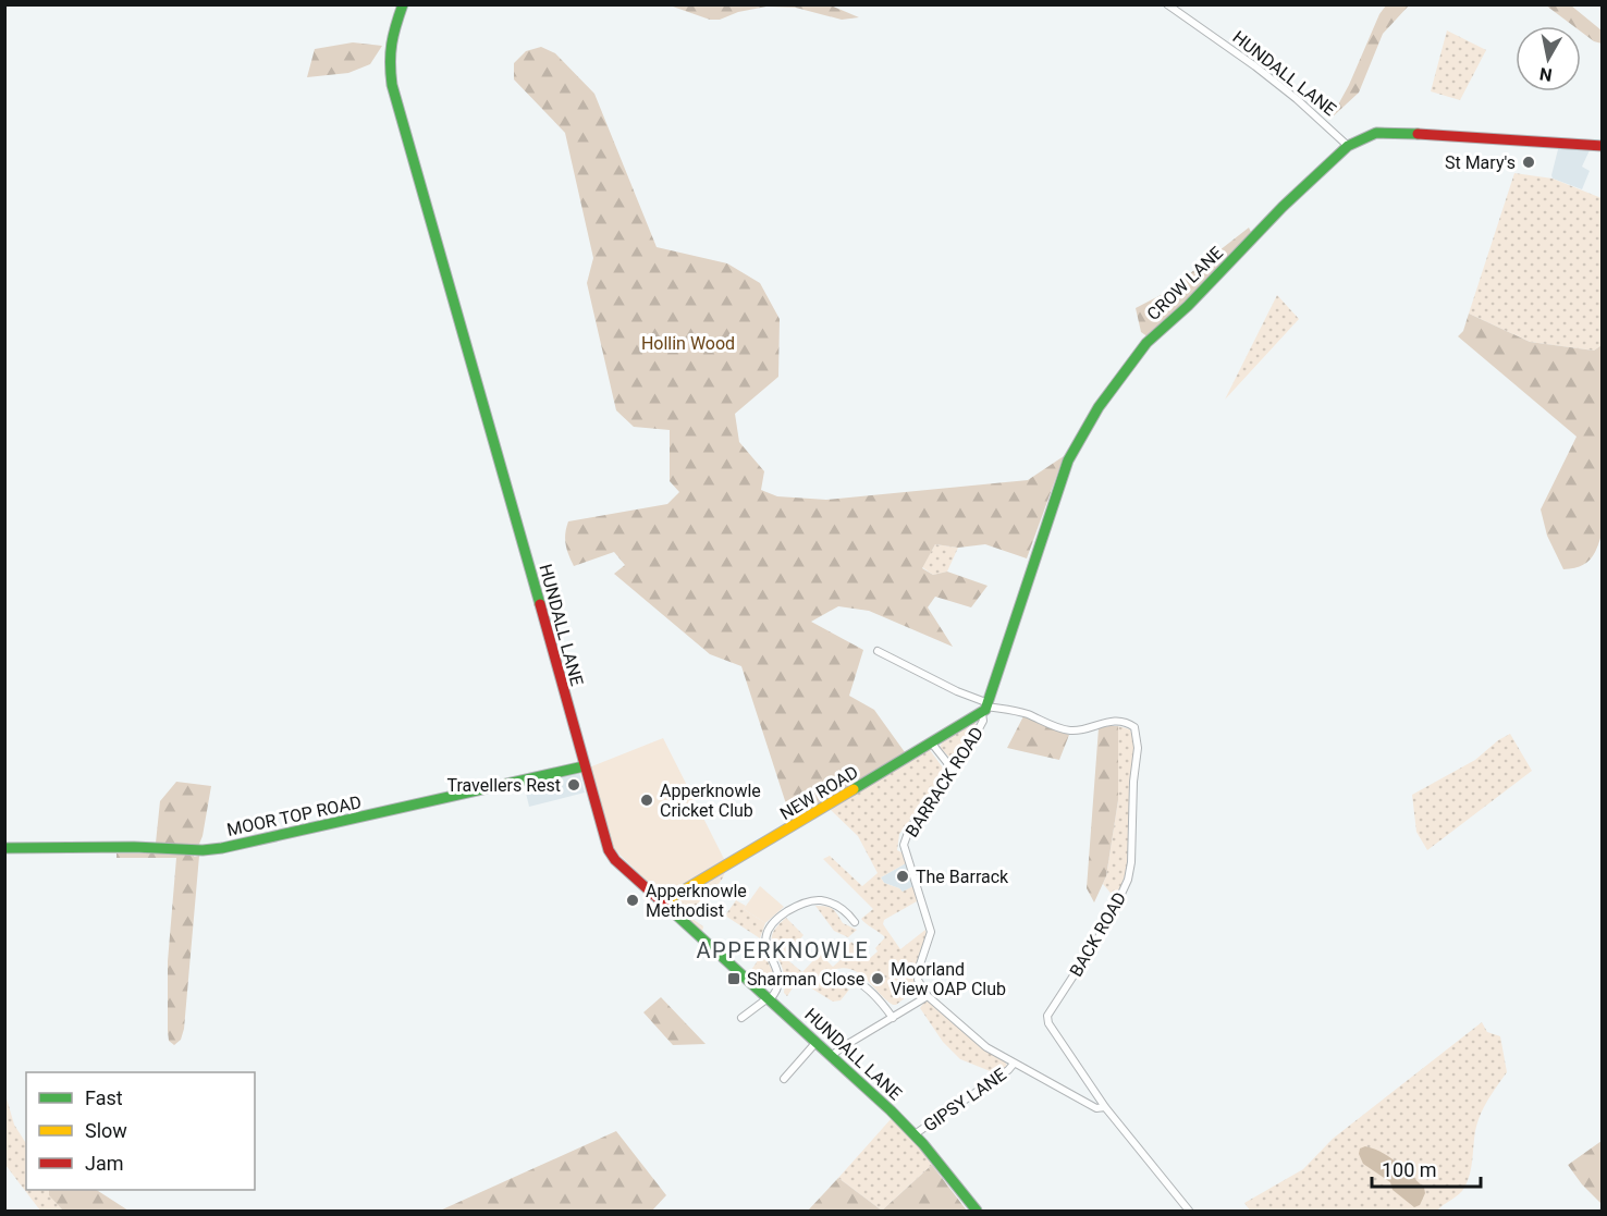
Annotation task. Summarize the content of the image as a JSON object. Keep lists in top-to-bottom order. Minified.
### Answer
{"streets":{"street":["HUNDALL LANE","CROW LANE","BARRACK ROAD","NEW ROAD","MOOR TOP ROAD","BACK ROAD","GIPSY LANE"]},"crossings":[["HUNDALL LANE","CROW LANE"],["HUNDALL LANE","NEW ROAD"],["HUNDALL LANE","MOOR TOP ROAD"],["HUNDALL LANE","GIPSY LANE"],["CROW LANE","BARRACK ROAD"],["CROW LANE","NEW ROAD"],["CROW LANE","BACK ROAD"],["BARRACK ROAD","NEW ROAD"],["BARRACK ROAD","BACK ROAD"],["NEW ROAD","BACK ROAD"]],"districts":["APPERKNOWLE"],"parks":["Hollin Wood"],"places":{"other":["St Mary's","Travellers Rest","Apperknowle Cricket Club","The Barrack","Apperknowle Methodist","Moorland View OAP Club"],"transit":["Sharman Close"]},"legend":["Fast","Slow","Jam"],"scale_bar":"100 m","north":"bottom"}
